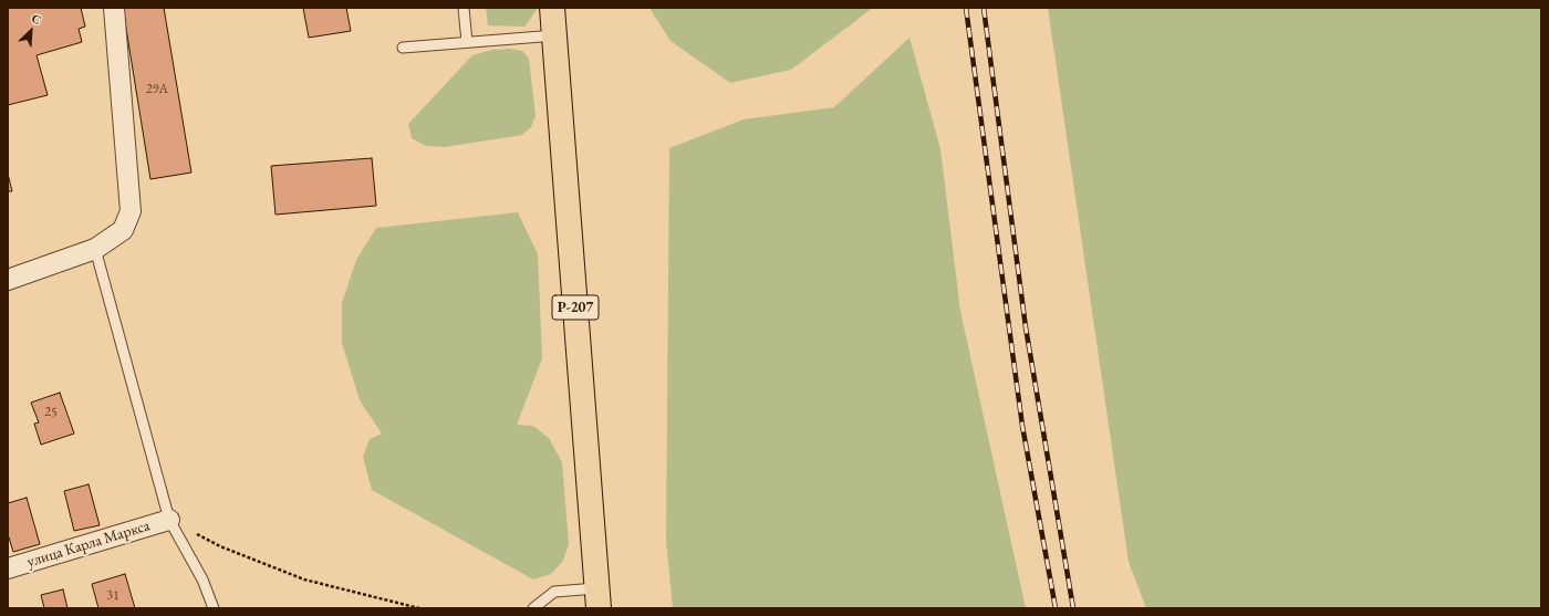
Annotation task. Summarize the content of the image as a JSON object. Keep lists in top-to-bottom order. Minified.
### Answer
{"streets":{"main road":["Р-207"],"street":["улица Карла Маркса"]},"house_numbers":["29А","25","31"],"north":"top right"}
